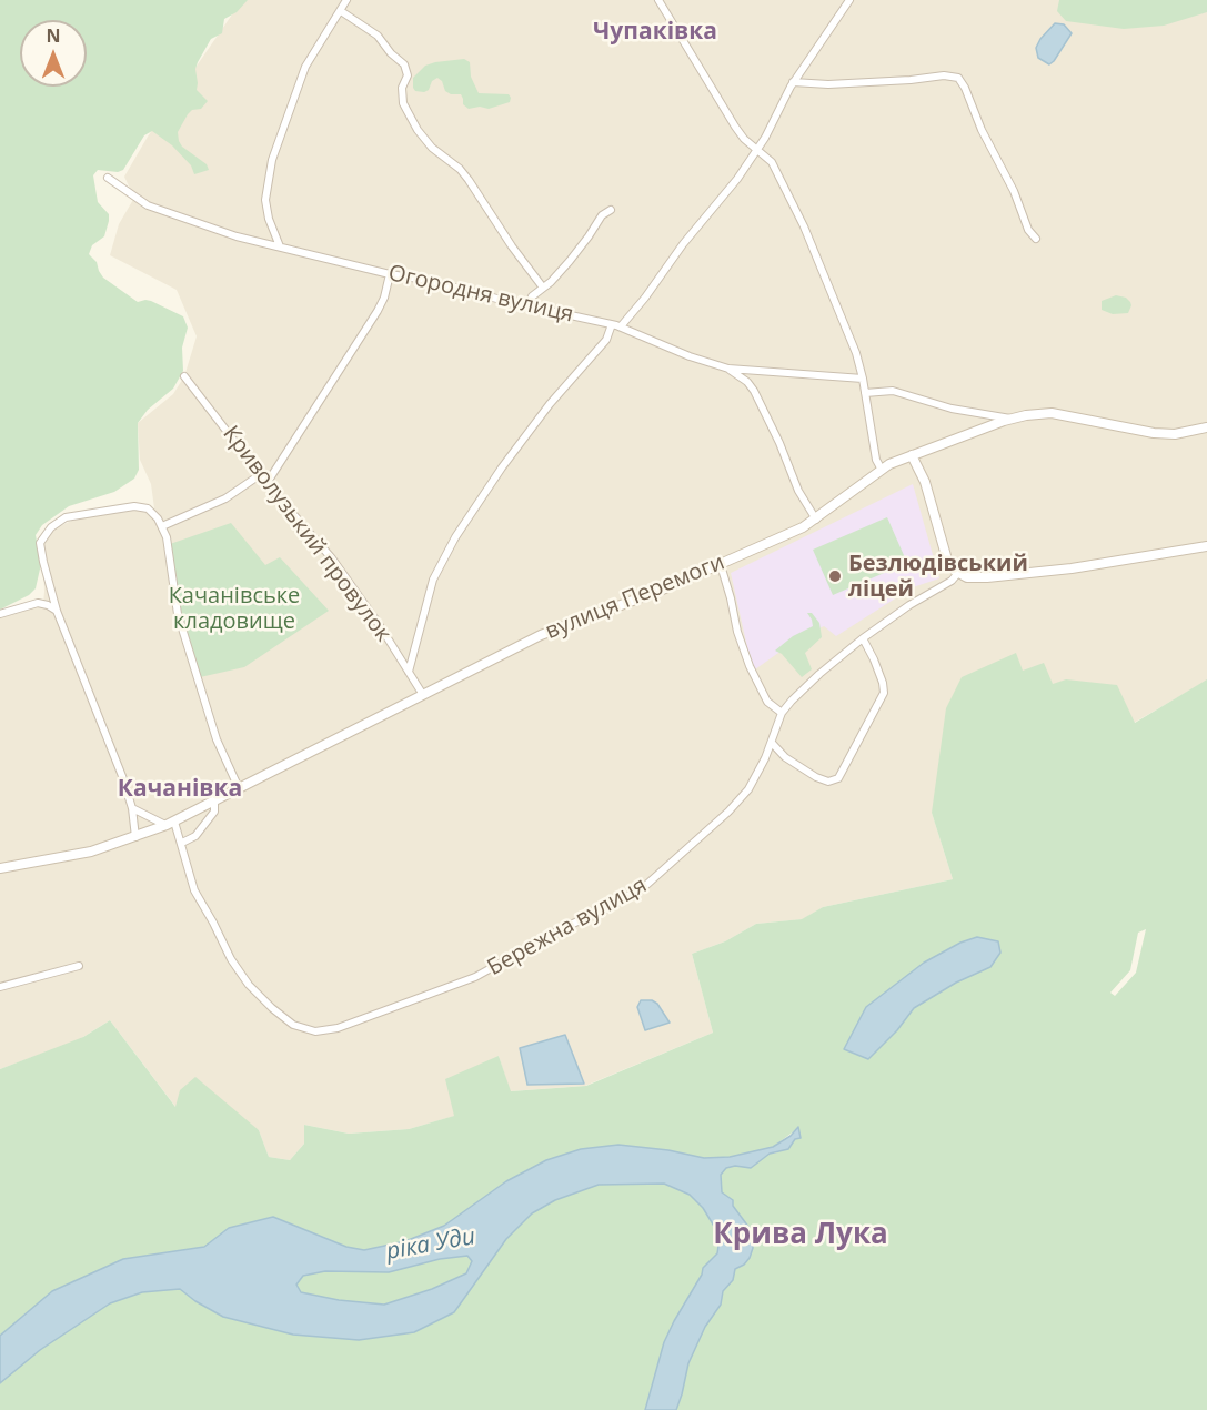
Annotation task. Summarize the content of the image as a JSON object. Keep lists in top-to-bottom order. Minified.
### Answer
{"streets":{"street":["Огородня вулиця","Криволузький провулок","вулиця Перемоги","Бережна вулиця"]},"crossings":[["Криволузький провулок","вулиця Перемоги"],["вулиця Перемоги","Бережна вулиця"]],"districts":["Чупаківка","Качанівка","Крива Лука"],"water":["ріка Уди"],"parks":["Качанівське кладовище"],"places":["Безлюдівський ліцей"],"north":"top"}
